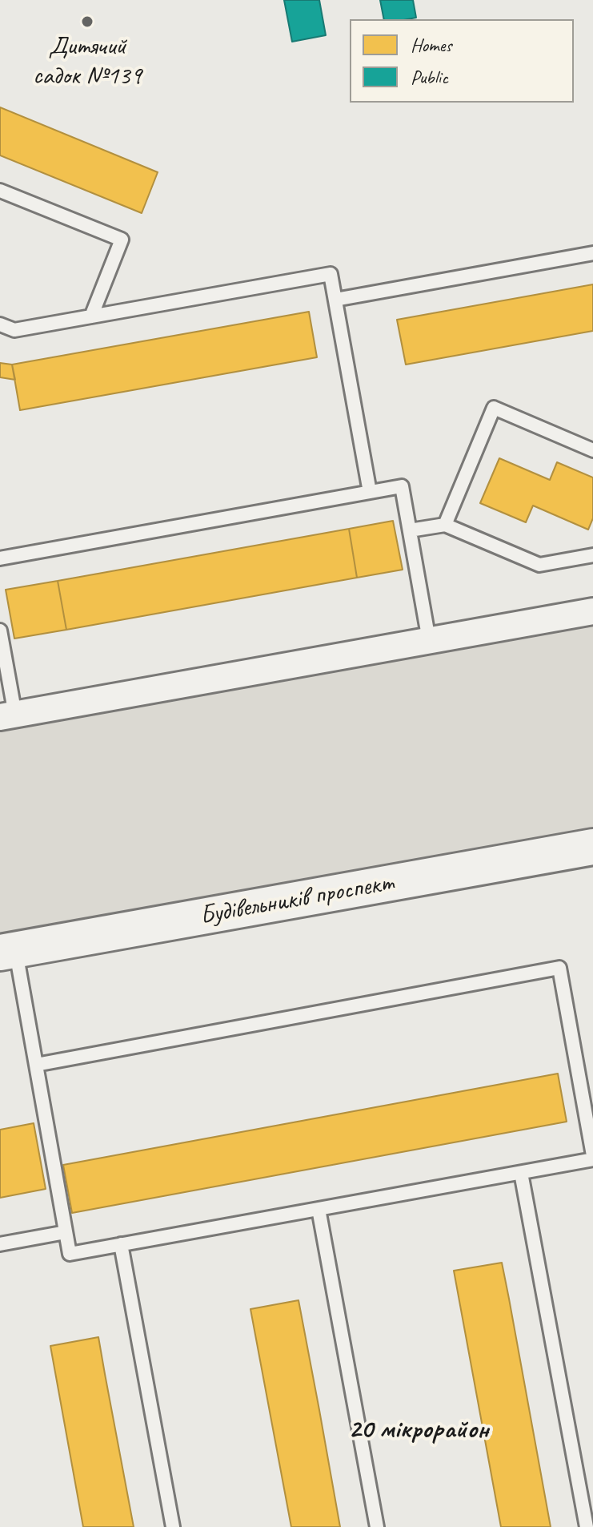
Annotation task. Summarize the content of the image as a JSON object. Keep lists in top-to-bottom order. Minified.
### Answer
{"streets":{"main road":["Будівельників проспект"]},"districts":["20 мікрорайон"],"places":["Дитячий садок №139"],"legend":["Homes","Public"]}
